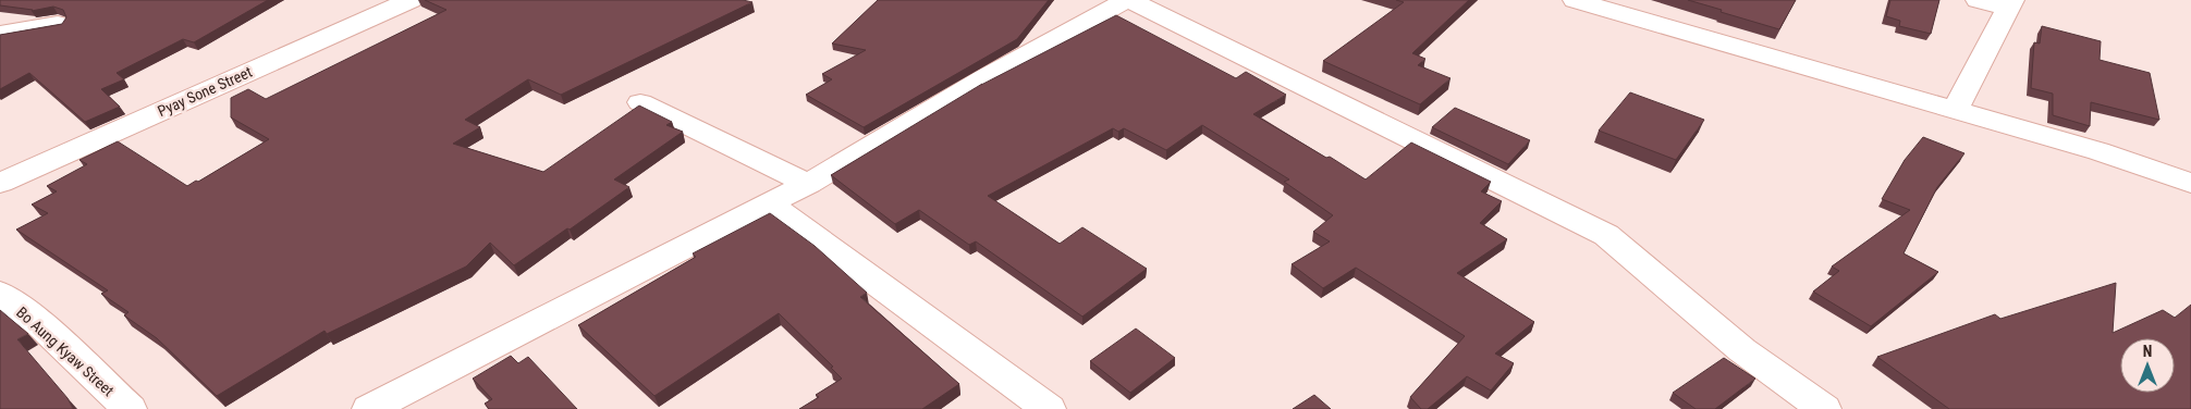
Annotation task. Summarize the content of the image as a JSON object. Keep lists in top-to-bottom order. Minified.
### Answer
{"streets":{"street":["Pyay Sone Street","Bo Aung Kyaw Street"]},"north":"top"}
